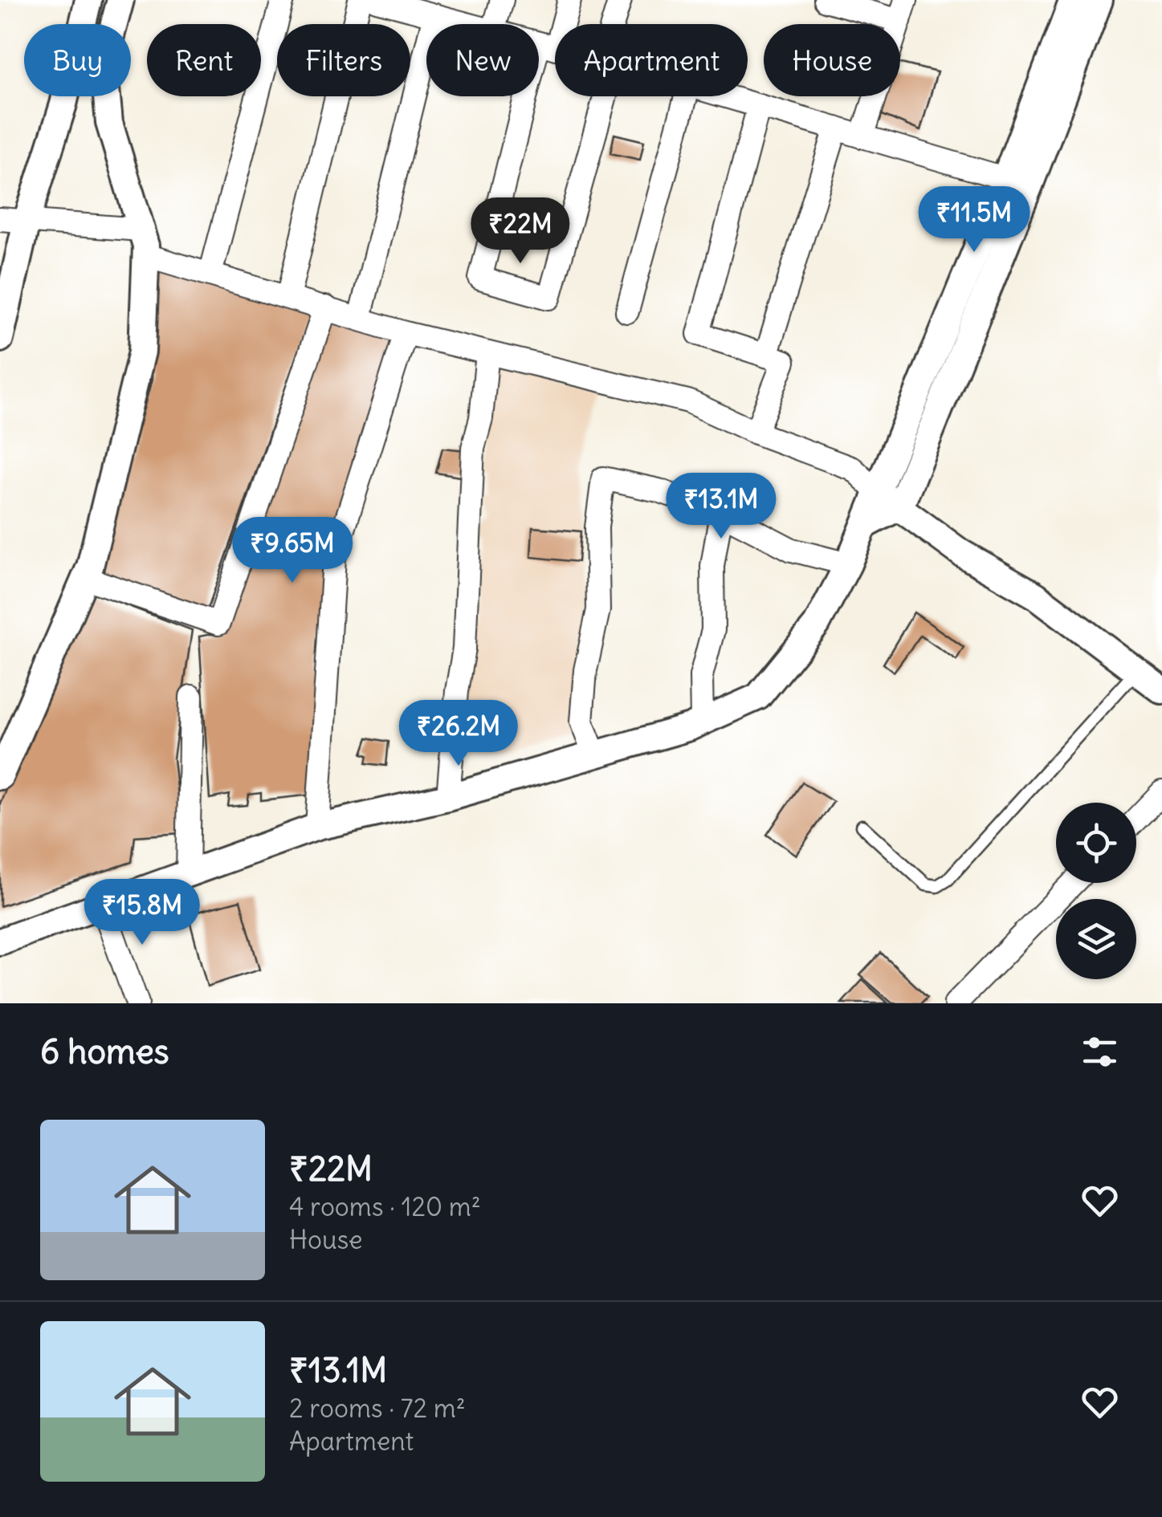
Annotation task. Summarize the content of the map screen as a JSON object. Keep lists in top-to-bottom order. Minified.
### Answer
{"page":{"chip":["Buy","Rent","Filters","New","Apartment","House"],"price":["₹11.5M","₹22M","₹13.1M","₹9.65M","₹26.2M","₹15.8M"],"heading":"6 homes","list":[{"name":"₹22M","note":"4 rooms · 120 m² · House"},{"name":"₹13.1M","note":"2 rooms · 72 m² · Apartment"}]}}
